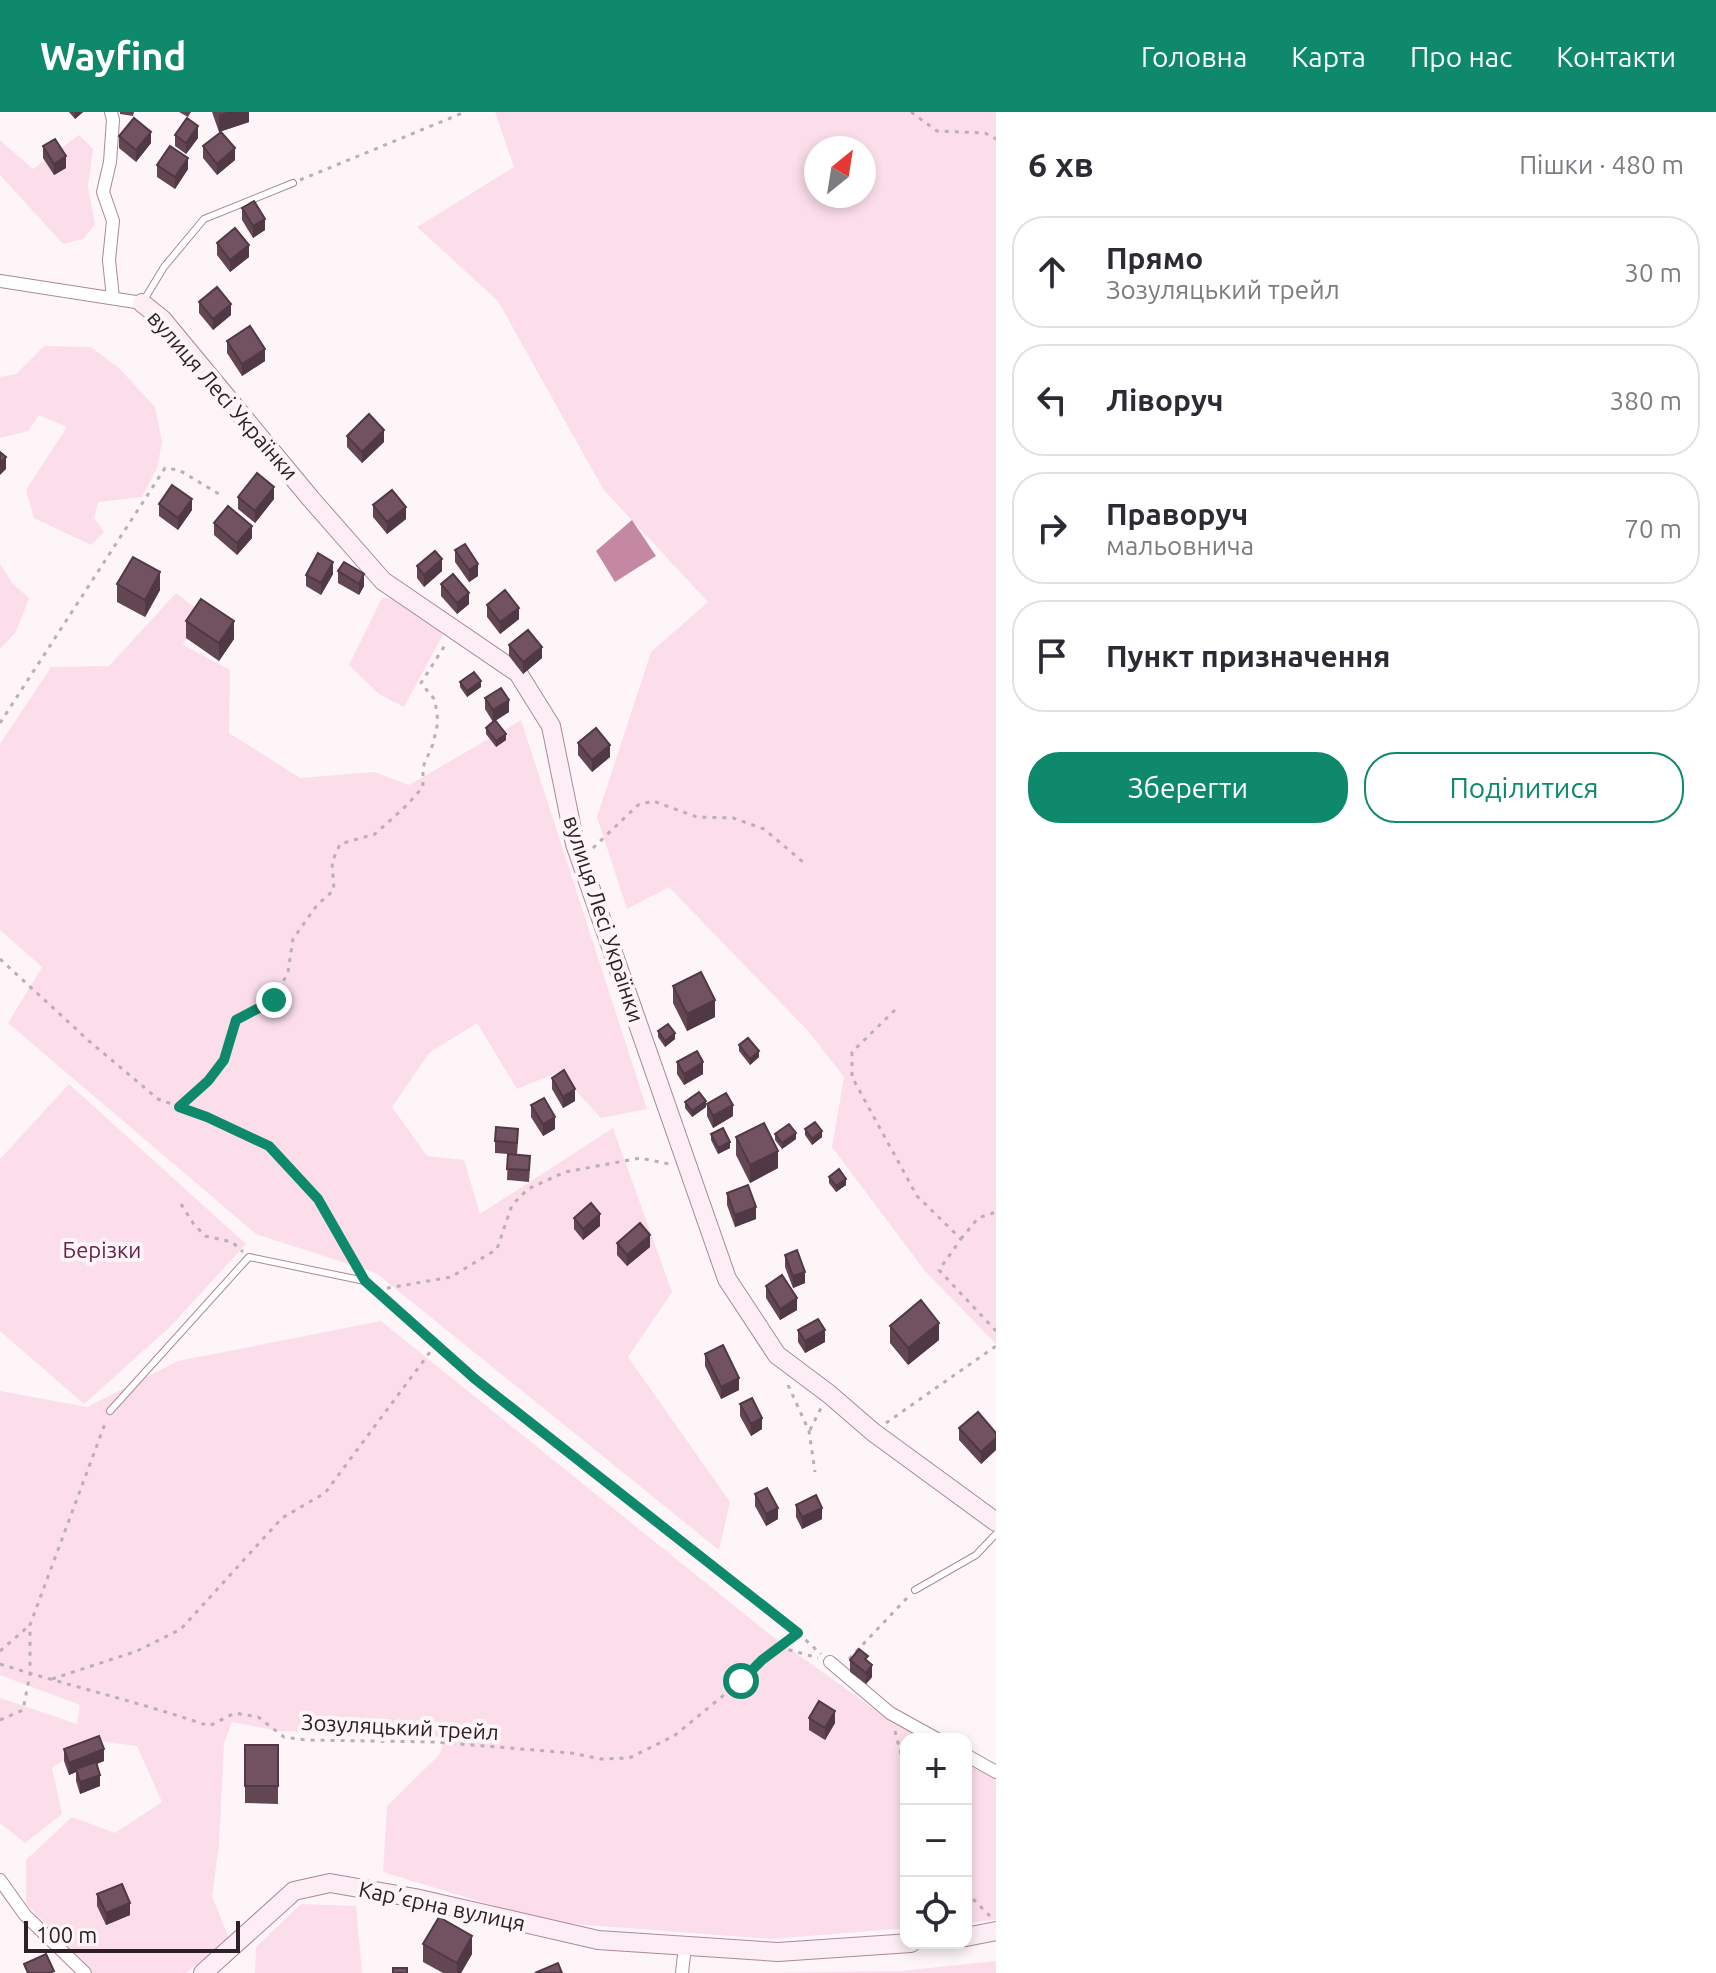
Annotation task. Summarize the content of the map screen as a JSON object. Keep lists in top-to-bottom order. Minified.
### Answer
{"streets":{"street":["вулиця Лесі Українки","Карʼєрна вулиця"],"path":["Зозуляцький трейл"]},"parks":["Берізки"],"scale_bar":"100 m","north":"top right","page":{"header":"Wayfind","nav":["Головна","Карта","Про нас","Контакти"],"heading":["6 хв","Пішки · 480 m"],"list":[["Прямо","Зозуляцький трейл","30 m"],["Ліворуч","380 m"],["Праворуч","мальовнича","70 m"],"Пункт призначення"],"buttons":["Зберегти","Поділитися"],"map_buttons":["+","−"],"scale":"100 m"}}
